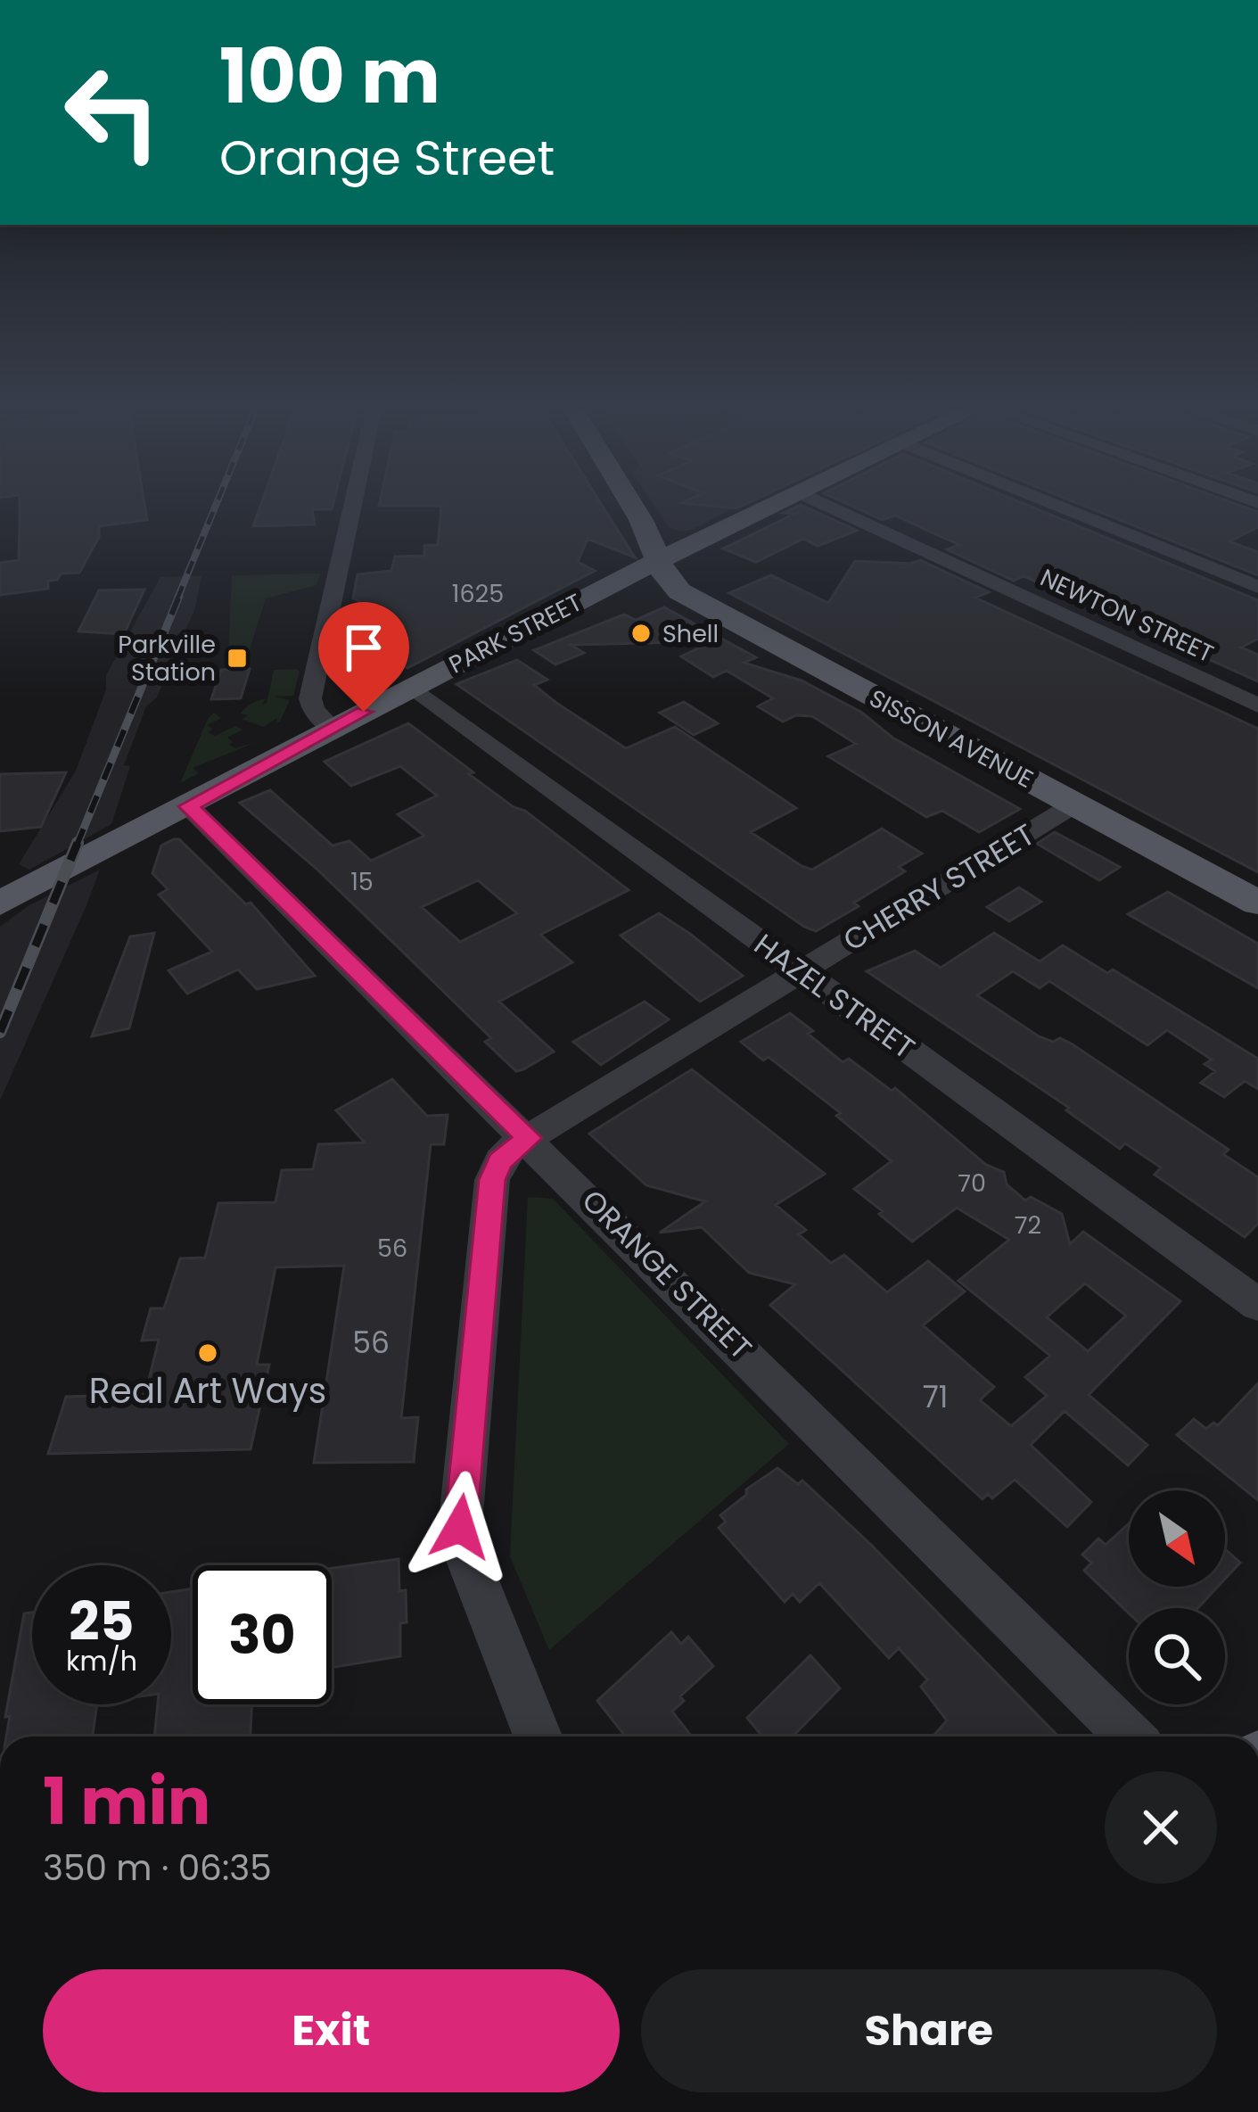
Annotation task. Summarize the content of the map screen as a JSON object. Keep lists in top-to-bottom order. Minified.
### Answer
{"streets":{"main road":["PARK STREET","SISSON AVENUE"],"street":["NEWTON STREET","CHERRY STREET","HAZEL STREET","ORANGE STREET"]},"crossings":[["PARK STREET","SISSON AVENUE"],["PARK STREET","HAZEL STREET"],["PARK STREET","ORANGE STREET"],["SISSON AVENUE","CHERRY STREET"],["CHERRY STREET","HAZEL STREET"],["CHERRY STREET","ORANGE STREET"]],"places":{"other":["Shell","Real Art Ways"],"transit":["Parkville Station"]},"house_numbers":["1625","15","70","72","56","56","71"],"north":"bottom right","page":{"turn":["100 m","Orange Street"],"speed":"25 km/h","limit":"30","heading":["1 min","350 m · 06:35"],"buttons":["Exit","Share"]}}
